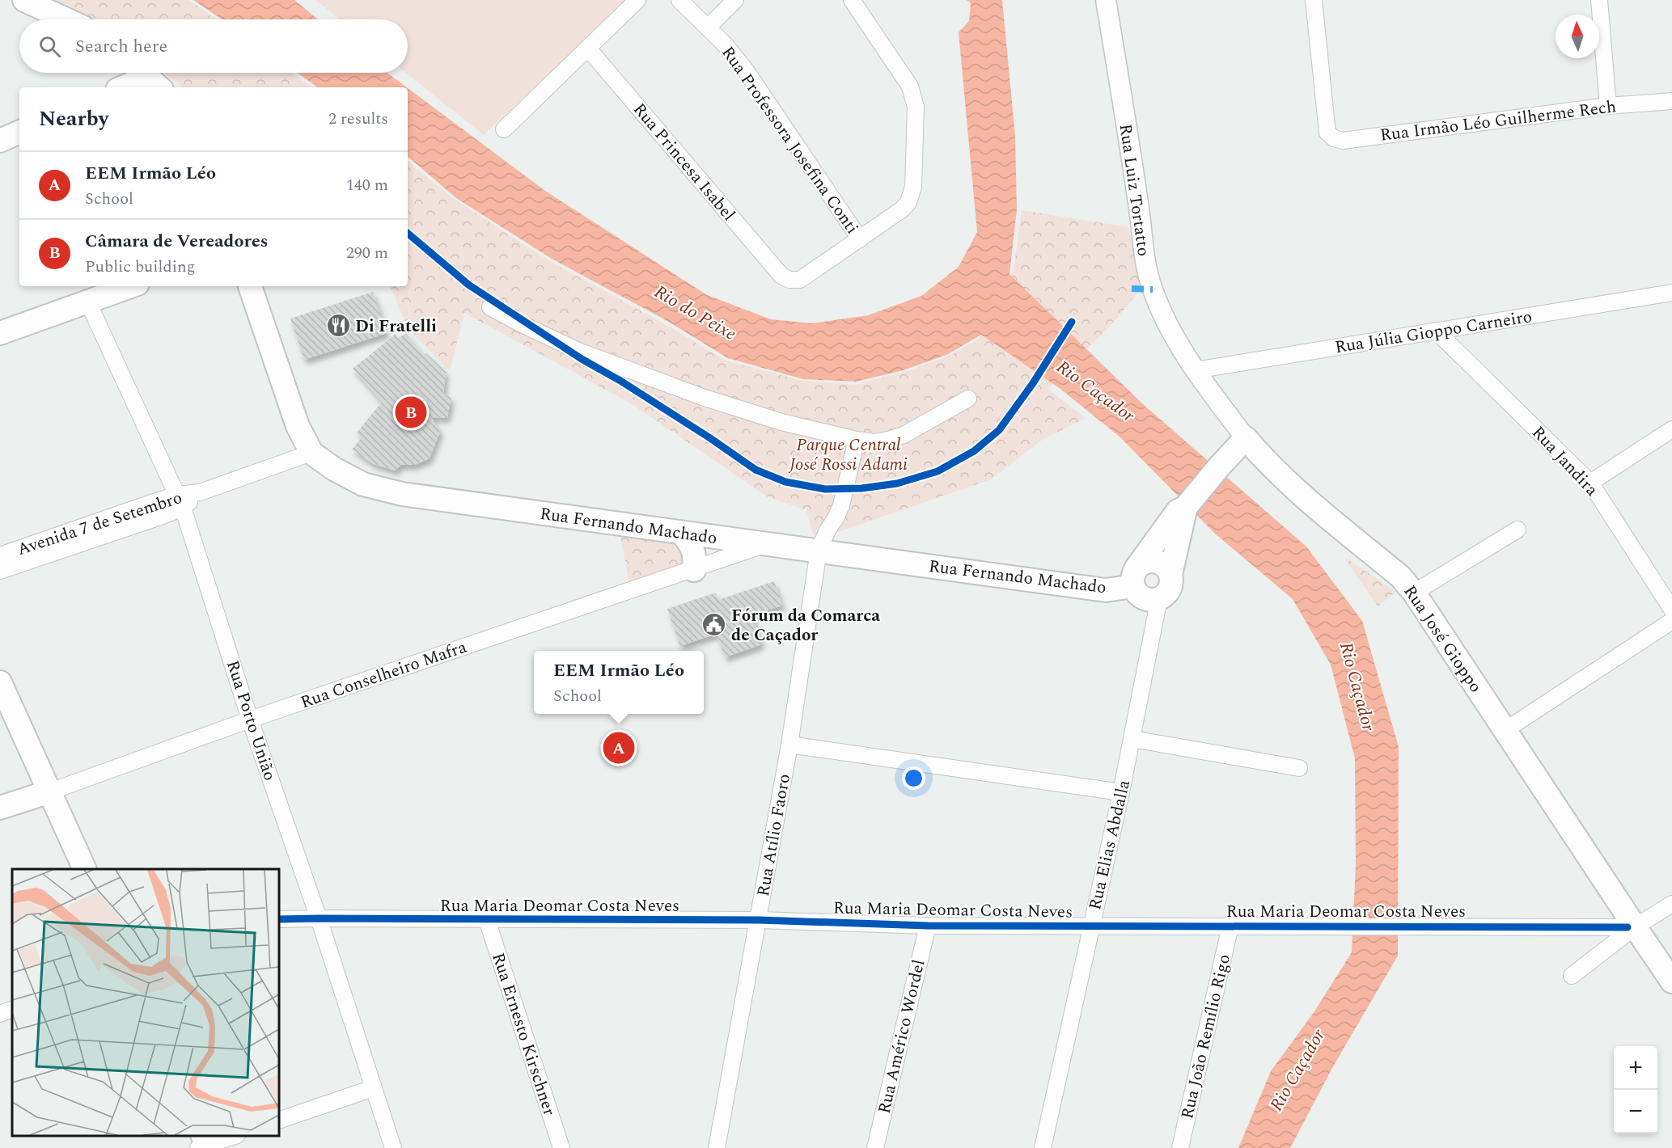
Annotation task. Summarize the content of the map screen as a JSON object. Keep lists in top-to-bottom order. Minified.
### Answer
{"streets":{"main road":["Rua Fernando Machado","Rua José Gioppo","Rua Conselheiro Mafra"],"street":["Rua Irmão Léo Guilherme Rech","Rua Professora Josefina Conti","Rua Princesa Isabel","Rua Luiz Tortatto","Rua Júlia Gioppo Carneiro","Rua Jandira","Avenida 7 de Setembro","Rua Porto União","Rua Atílio Faoro","Rua Elias Abdalla","Rua Maria Deomar Costa Neves","Rua Ernesto Kirschner","Rua Américo Wordel","Rua João Remílio Rigo"]},"crossings":[["Rua Professora Josefina Conti","Rua Princesa Isabel"],["Rua Luiz Tortatto","Rua Júlia Gioppo Carneiro"],["Rua Luiz Tortatto","Rua José Gioppo"],["Rua Júlia Gioppo Carneiro","Rua Jandira"],["Rua Júlia Gioppo Carneiro","Rua José Gioppo"],["Avenida 7 de Setembro","Rua Fernando Machado"],["Avenida 7 de Setembro","Rua Porto União"],["Rua Fernando Machado","Rua Conselheiro Mafra"],["Rua Fernando Machado","Rua Atílio Faoro"],["Rua Fernando Machado","Rua Elias Abdalla"],["Rua José Gioppo","Rua Maria Deomar Costa Neves"],["Rua Conselheiro Mafra","Rua Porto União"],["Rua Porto União","Rua Maria Deomar Costa Neves"],["Rua Atílio Faoro","Rua Maria Deomar Costa Neves"],["Rua Elias Abdalla","Rua Maria Deomar Costa Neves"],["Rua Maria Deomar Costa Neves","Rua Ernesto Kirschner"],["Rua Maria Deomar Costa Neves","Rua Américo Wordel"],["Rua Maria Deomar Costa Neves","Rua João Remílio Rigo"]],"water":["Rio do Peixe","Rio Caçador"],"parks":["Parque Central José Rossi Adami"],"places":{"restaurant":["Di Fratelli"],"public building":["Fórum da Comarca de Caçador"]},"north":"top","page":{"search":"Search here","heading":["Nearby","2 results"],"list":[{"mark":"A","name":"EEM Irmão Léo","note":"School","value":"140 m"},{"mark":"B","name":"Câmara de Vereadores","note":"Public building","value":"290 m"}],"pins":["B","A"],"popup":["EEM Irmão Léo","School"],"map_buttons":["+","−"]}}
